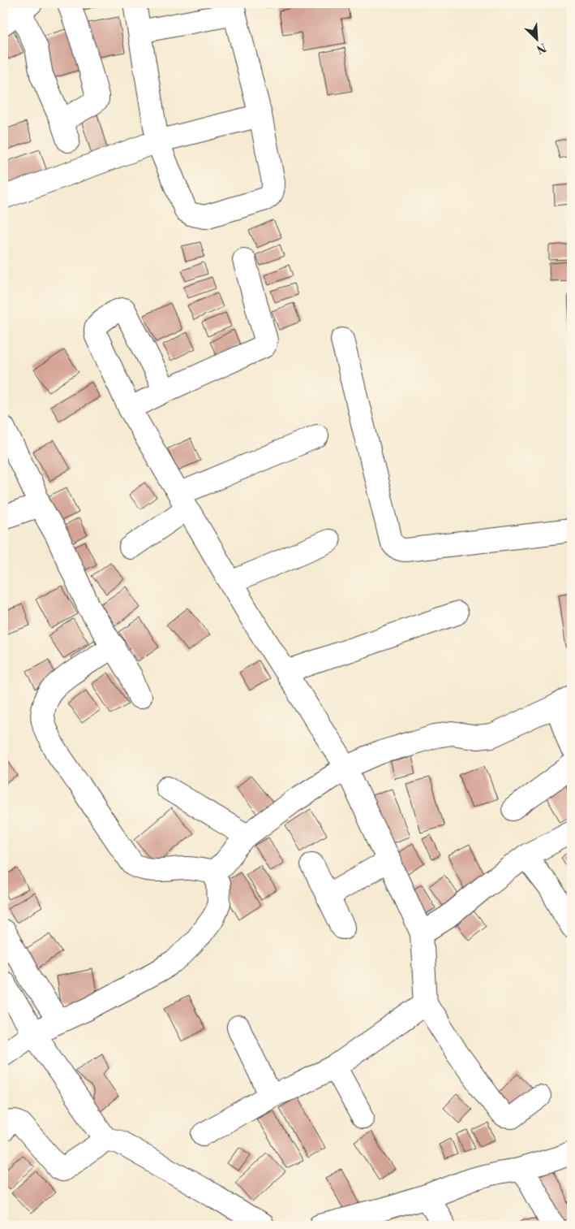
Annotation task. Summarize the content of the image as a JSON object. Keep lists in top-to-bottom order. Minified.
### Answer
{"north":"bottom right"}
